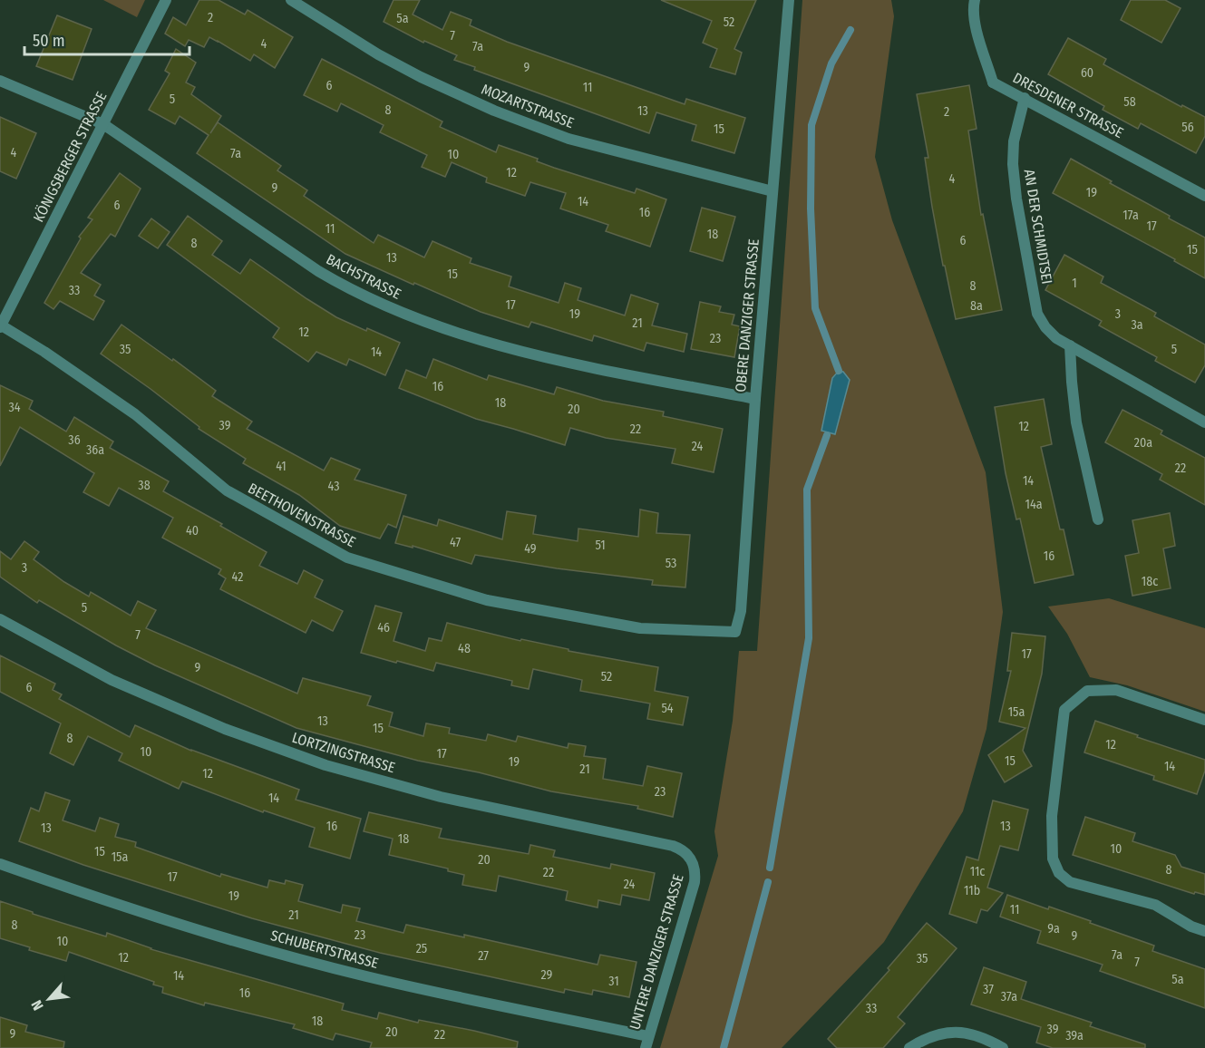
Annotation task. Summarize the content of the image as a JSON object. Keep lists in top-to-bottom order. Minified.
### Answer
{"streets":{"street":["DRESDENER STRASSE","MOZARTSTRASSE","KÖNIGSBERGER STRASSE","AN DER SCHMIDTSEI","BACHSTRASSE","OBERE DANZIGER STRASSE","BEETHOVENSTRASSE","LORTZINGSTRASSE","SCHUBERTSTRASSE","UNTERE DANZIGER STRASSE"]},"crossings":[["DRESDENER STRASSE","AN DER SCHMIDTSEI"],["MOZARTSTRASSE","OBERE DANZIGER STRASSE"],["KÖNIGSBERGER STRASSE","BACHSTRASSE"],["KÖNIGSBERGER STRASSE","BEETHOVENSTRASSE"],["BACHSTRASSE","OBERE DANZIGER STRASSE"],["OBERE DANZIGER STRASSE","BEETHOVENSTRASSE"],["LORTZINGSTRASSE","UNTERE DANZIGER STRASSE"],["SCHUBERTSTRASSE","UNTERE DANZIGER STRASSE"]],"house_numbers":["2","5a","52","7","4","7a","9","60","6","11","5","58","8","13","2","56","15","4","7a","10","12","4","9","19","14","6","16","17a","17","11","18","6","8","15","13","15","1","8","33","17","8a","19","3","21","3a","12","23","35","5","14","16","18","34","20","39","12","22","36","20a","24","36a","41","22","14","38","43","14a","40","47","51","49","16","53","3","42","18c","5","46","7","48","17","9","52","6","54","15a","13","15","8","12","10","17","15","19","14","21","12","23","14","16","13","13","18","10","15","15a","20","8","11c","22","17","24","11b","19","11","21","8","9a","23","9","10","25","7a","27","12","35","7","29","14","5a","31","37","16","37a","33","18","39","20","9","22","39a"],"scale_bar":"50 m","north":"bottom left"}
